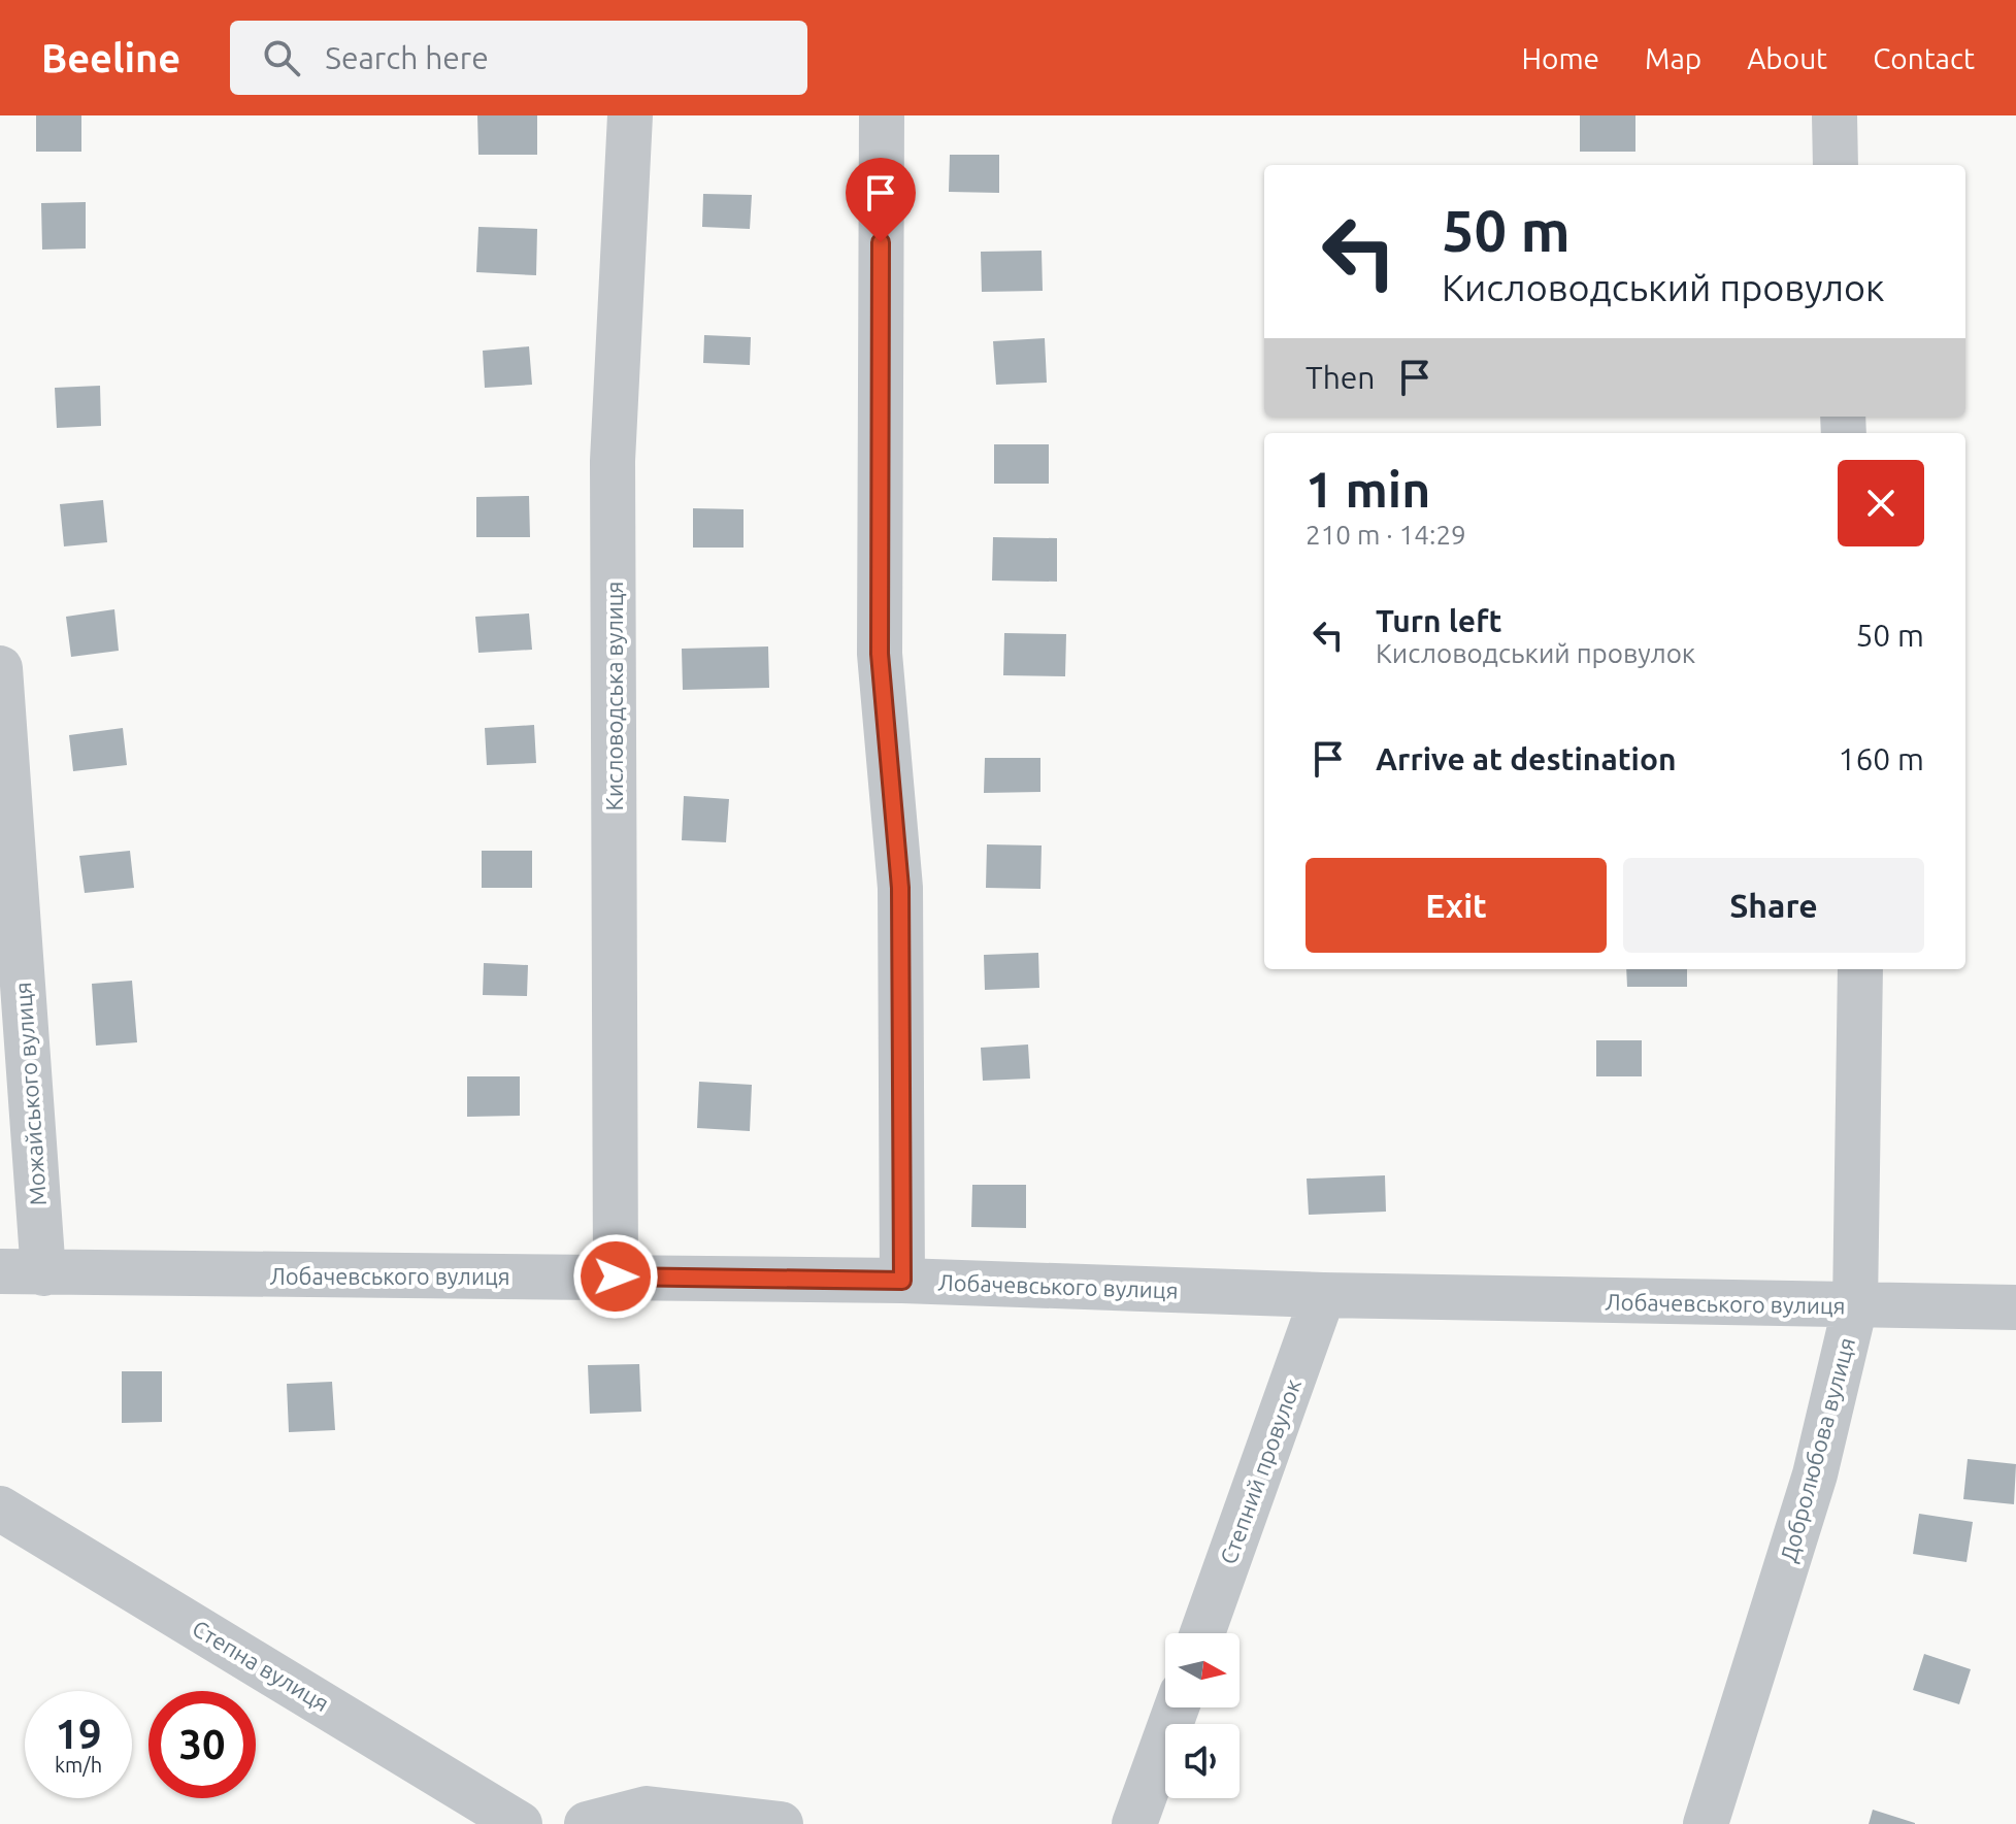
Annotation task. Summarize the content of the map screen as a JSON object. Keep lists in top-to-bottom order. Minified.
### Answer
{"streets":{"street":["Кисловодська вулиця","Можайського вулиця","Лобачевського вулиця","Добролюбова вулиця","Степний провулок","Степна вулиця"]},"crossings":[["Кисловодська вулиця","Лобачевського вулиця"],["Можайського вулиця","Лобачевського вулиця"],["Лобачевського вулиця","Добролюбова вулиця"],["Лобачевського вулиця","Степний провулок"]],"north":"right","page":{"header":"Beeline","search":"Search here","nav":["Home","Map","About","Contact"],"turn":["50 m","Кисловодський провулок"],"then":"Then","heading":["1 min","210 m · 14:29"],"list":[{"name":"Turn left","note":"Кисловодський провулок","value":"50 m"},{"name":"Arrive at destination","value":"160 m"}],"buttons":["Exit","Share"],"speed":"19 km/h","limit":"30"}}
